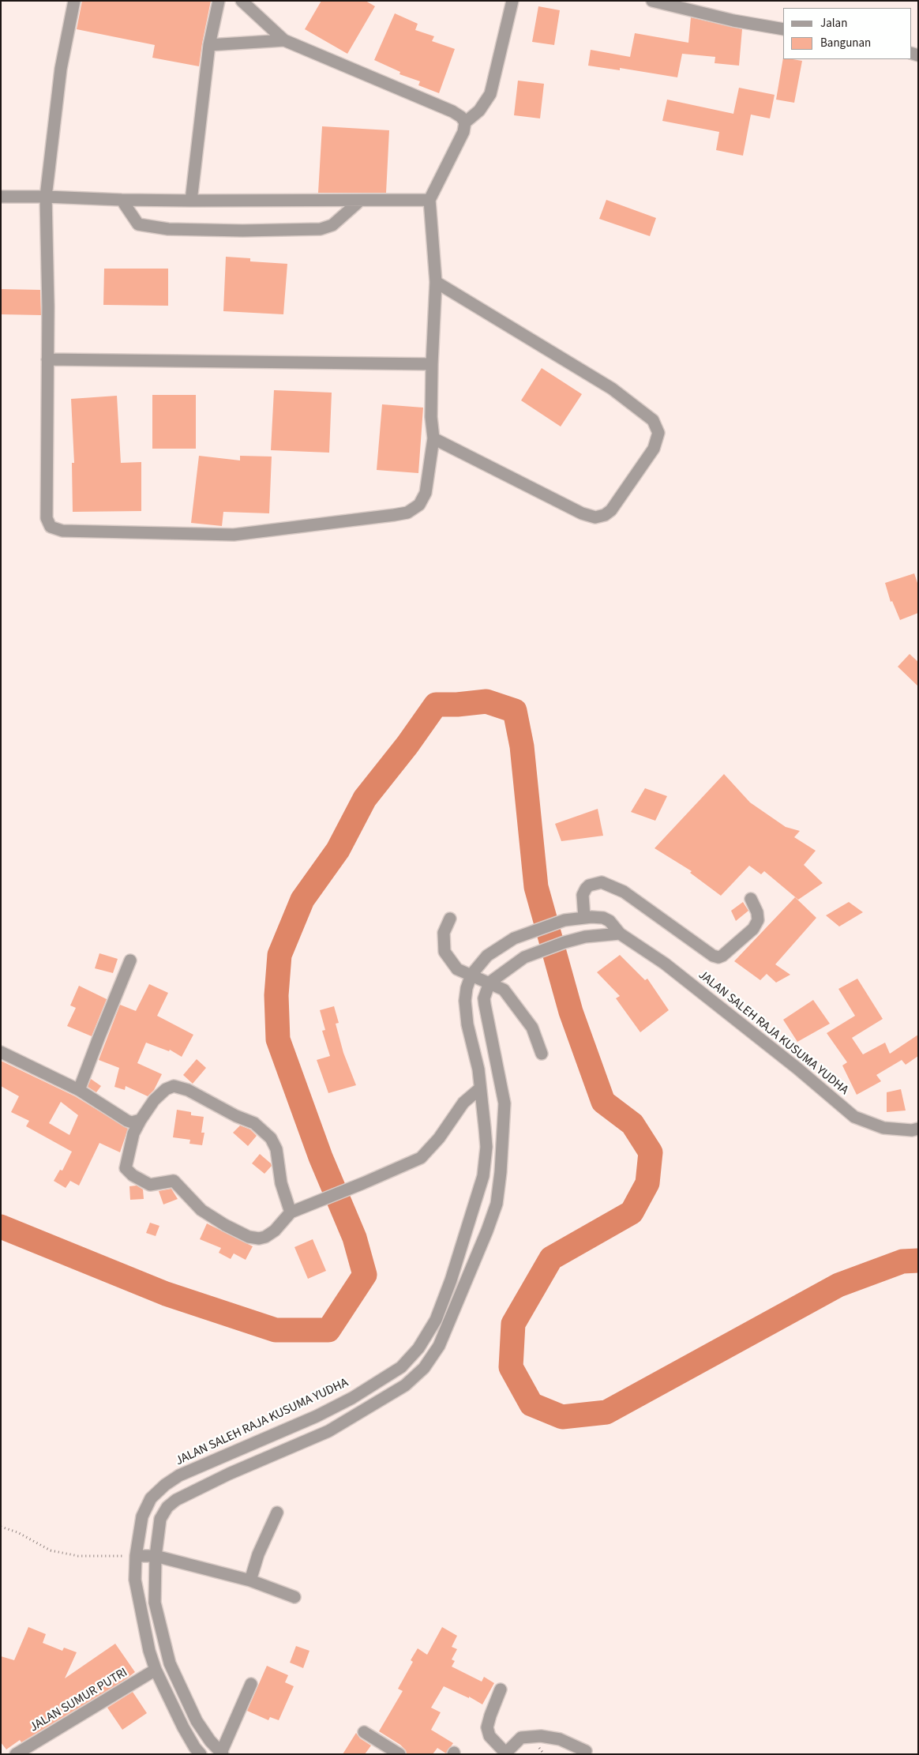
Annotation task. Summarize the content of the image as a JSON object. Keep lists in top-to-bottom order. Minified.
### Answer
{"streets":{"street":["JALAN SALEH RAJA KUSUMA YUDHA","JALAN SUMUR PUTRI"]},"crossings":[["JALAN SALEH RAJA KUSUMA YUDHA","JALAN SUMUR PUTRI"]],"legend":["Jalan","Bangunan"]}
